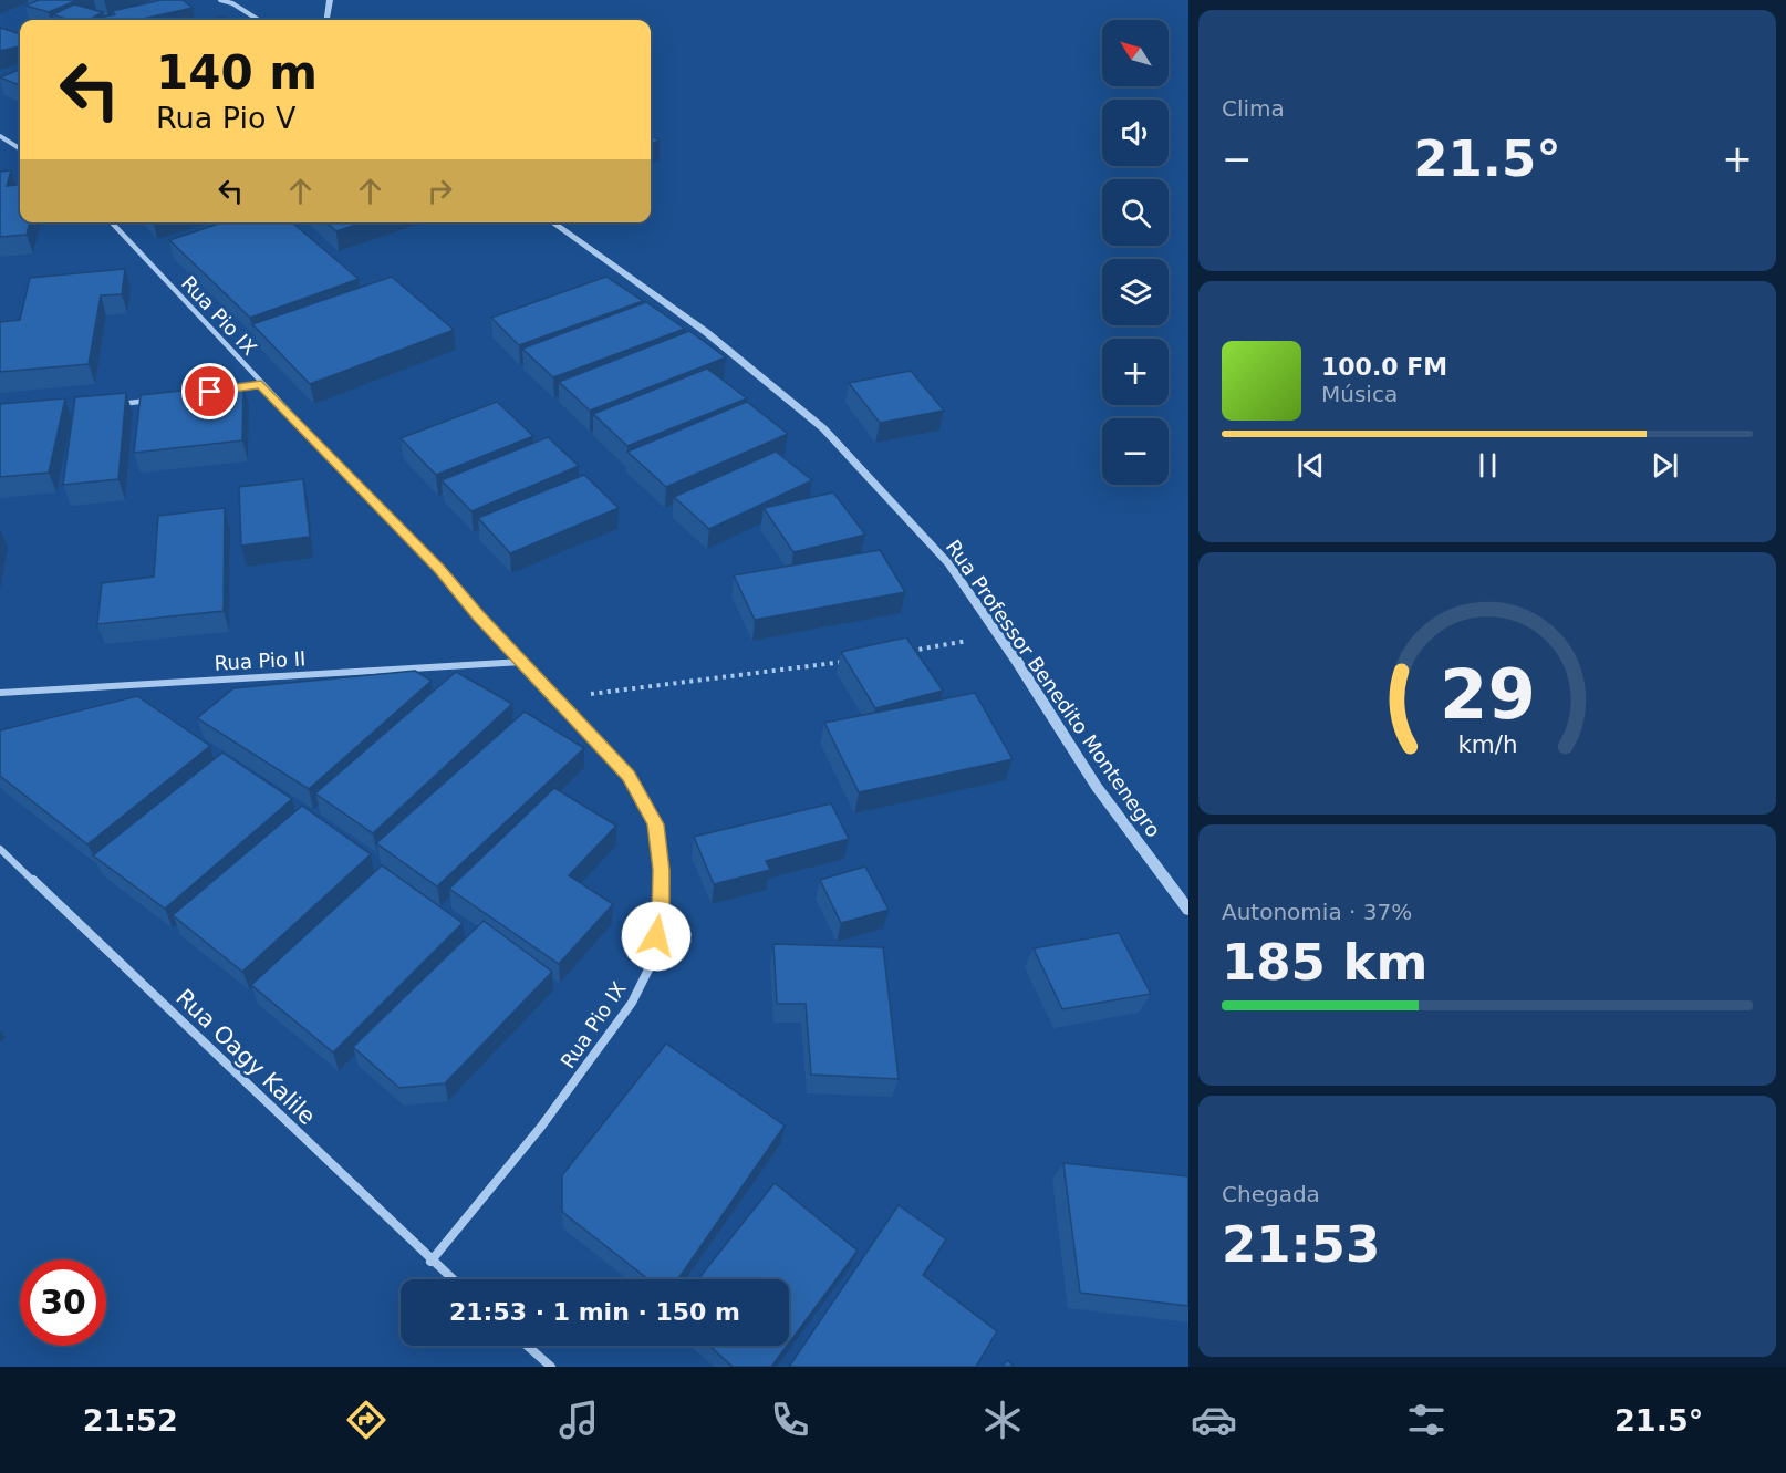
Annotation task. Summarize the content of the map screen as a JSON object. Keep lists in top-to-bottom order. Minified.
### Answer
{"streets":{"street":["Rua Pio IX","Rua Pio II","Rua Professor Benedito Montenegro","Rua Oagy Kalile"]},"crossings":[["Rua Pio IX","Rua Pio II"],["Rua Pio IX","Rua Oagy Kalile"]],"north":"top left","page":{"tile":["Clima",["Autonomia · 37%","185 km"],["Chegada","21:53"]],"map_buttons":["+","−"],"turn":["140 m","Rua Pio V"],"heat":["−","21.5°","+"],"song":["100.0 FM","Música"],"limit":"30","trip":"21:53 · 1 min · 150 m","tabs":["21:52","21.5°"],"gauge":["29","km/h"]}}
